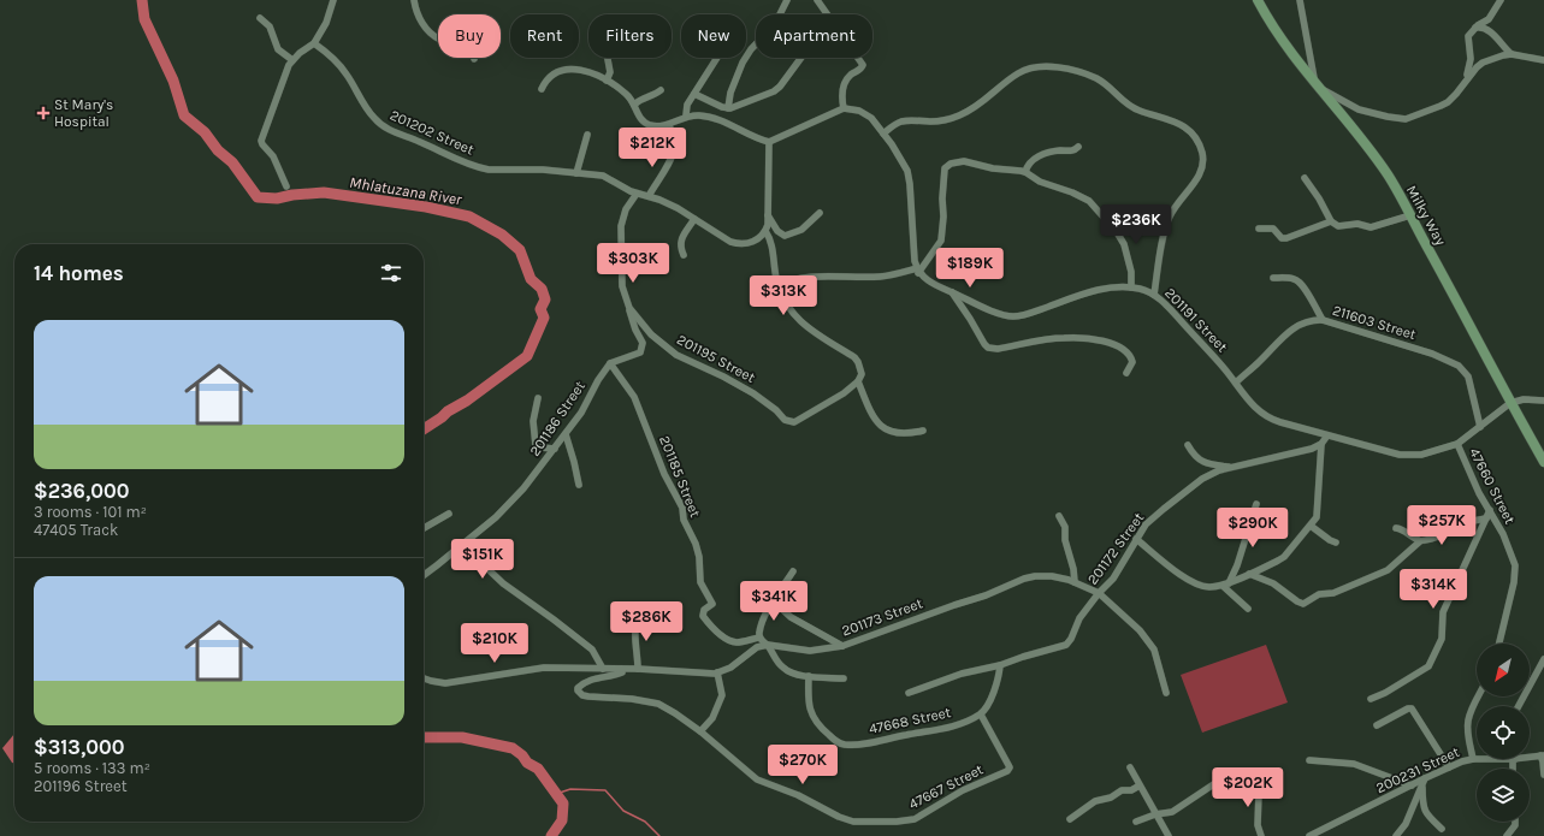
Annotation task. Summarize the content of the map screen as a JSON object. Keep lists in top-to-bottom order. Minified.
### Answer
{"streets":{"street":["201202 Street","Milky Way","201191 Street","211603 Street","201195 Street","201186 Street","201185 Street","47660 Street","201172 Street","201173 Street","47668 Street","200231 Street","47667 Street"]},"crossings":[["201202 Street","201195 Street"],["Milky Way","201191 Street"],["201191 Street","211603 Street"],["201191 Street","47660 Street"],["201186 Street","201185 Street"],["201172 Street","201173 Street"],["47668 Street","47667 Street"]],"water":["Mhlatuzana River"],"places":{"health":["St Mary's Hospital"]},"north":"bottom left","page":{"chip":["Buy","Rent","Filters","New","Apartment"],"price":["$212K","$236K","$303K","$189K","$313K","$257K","$290K","$151K","$314K","$341K","$286K","$210K","$270K","$202K"],"heading":"14 homes","list":[{"name":"$236,000","note":"3 rooms · 101 m² · 47405 Track"},{"name":"$313,000","note":"5 rooms · 133 m² · 201196 Street"}]}}
